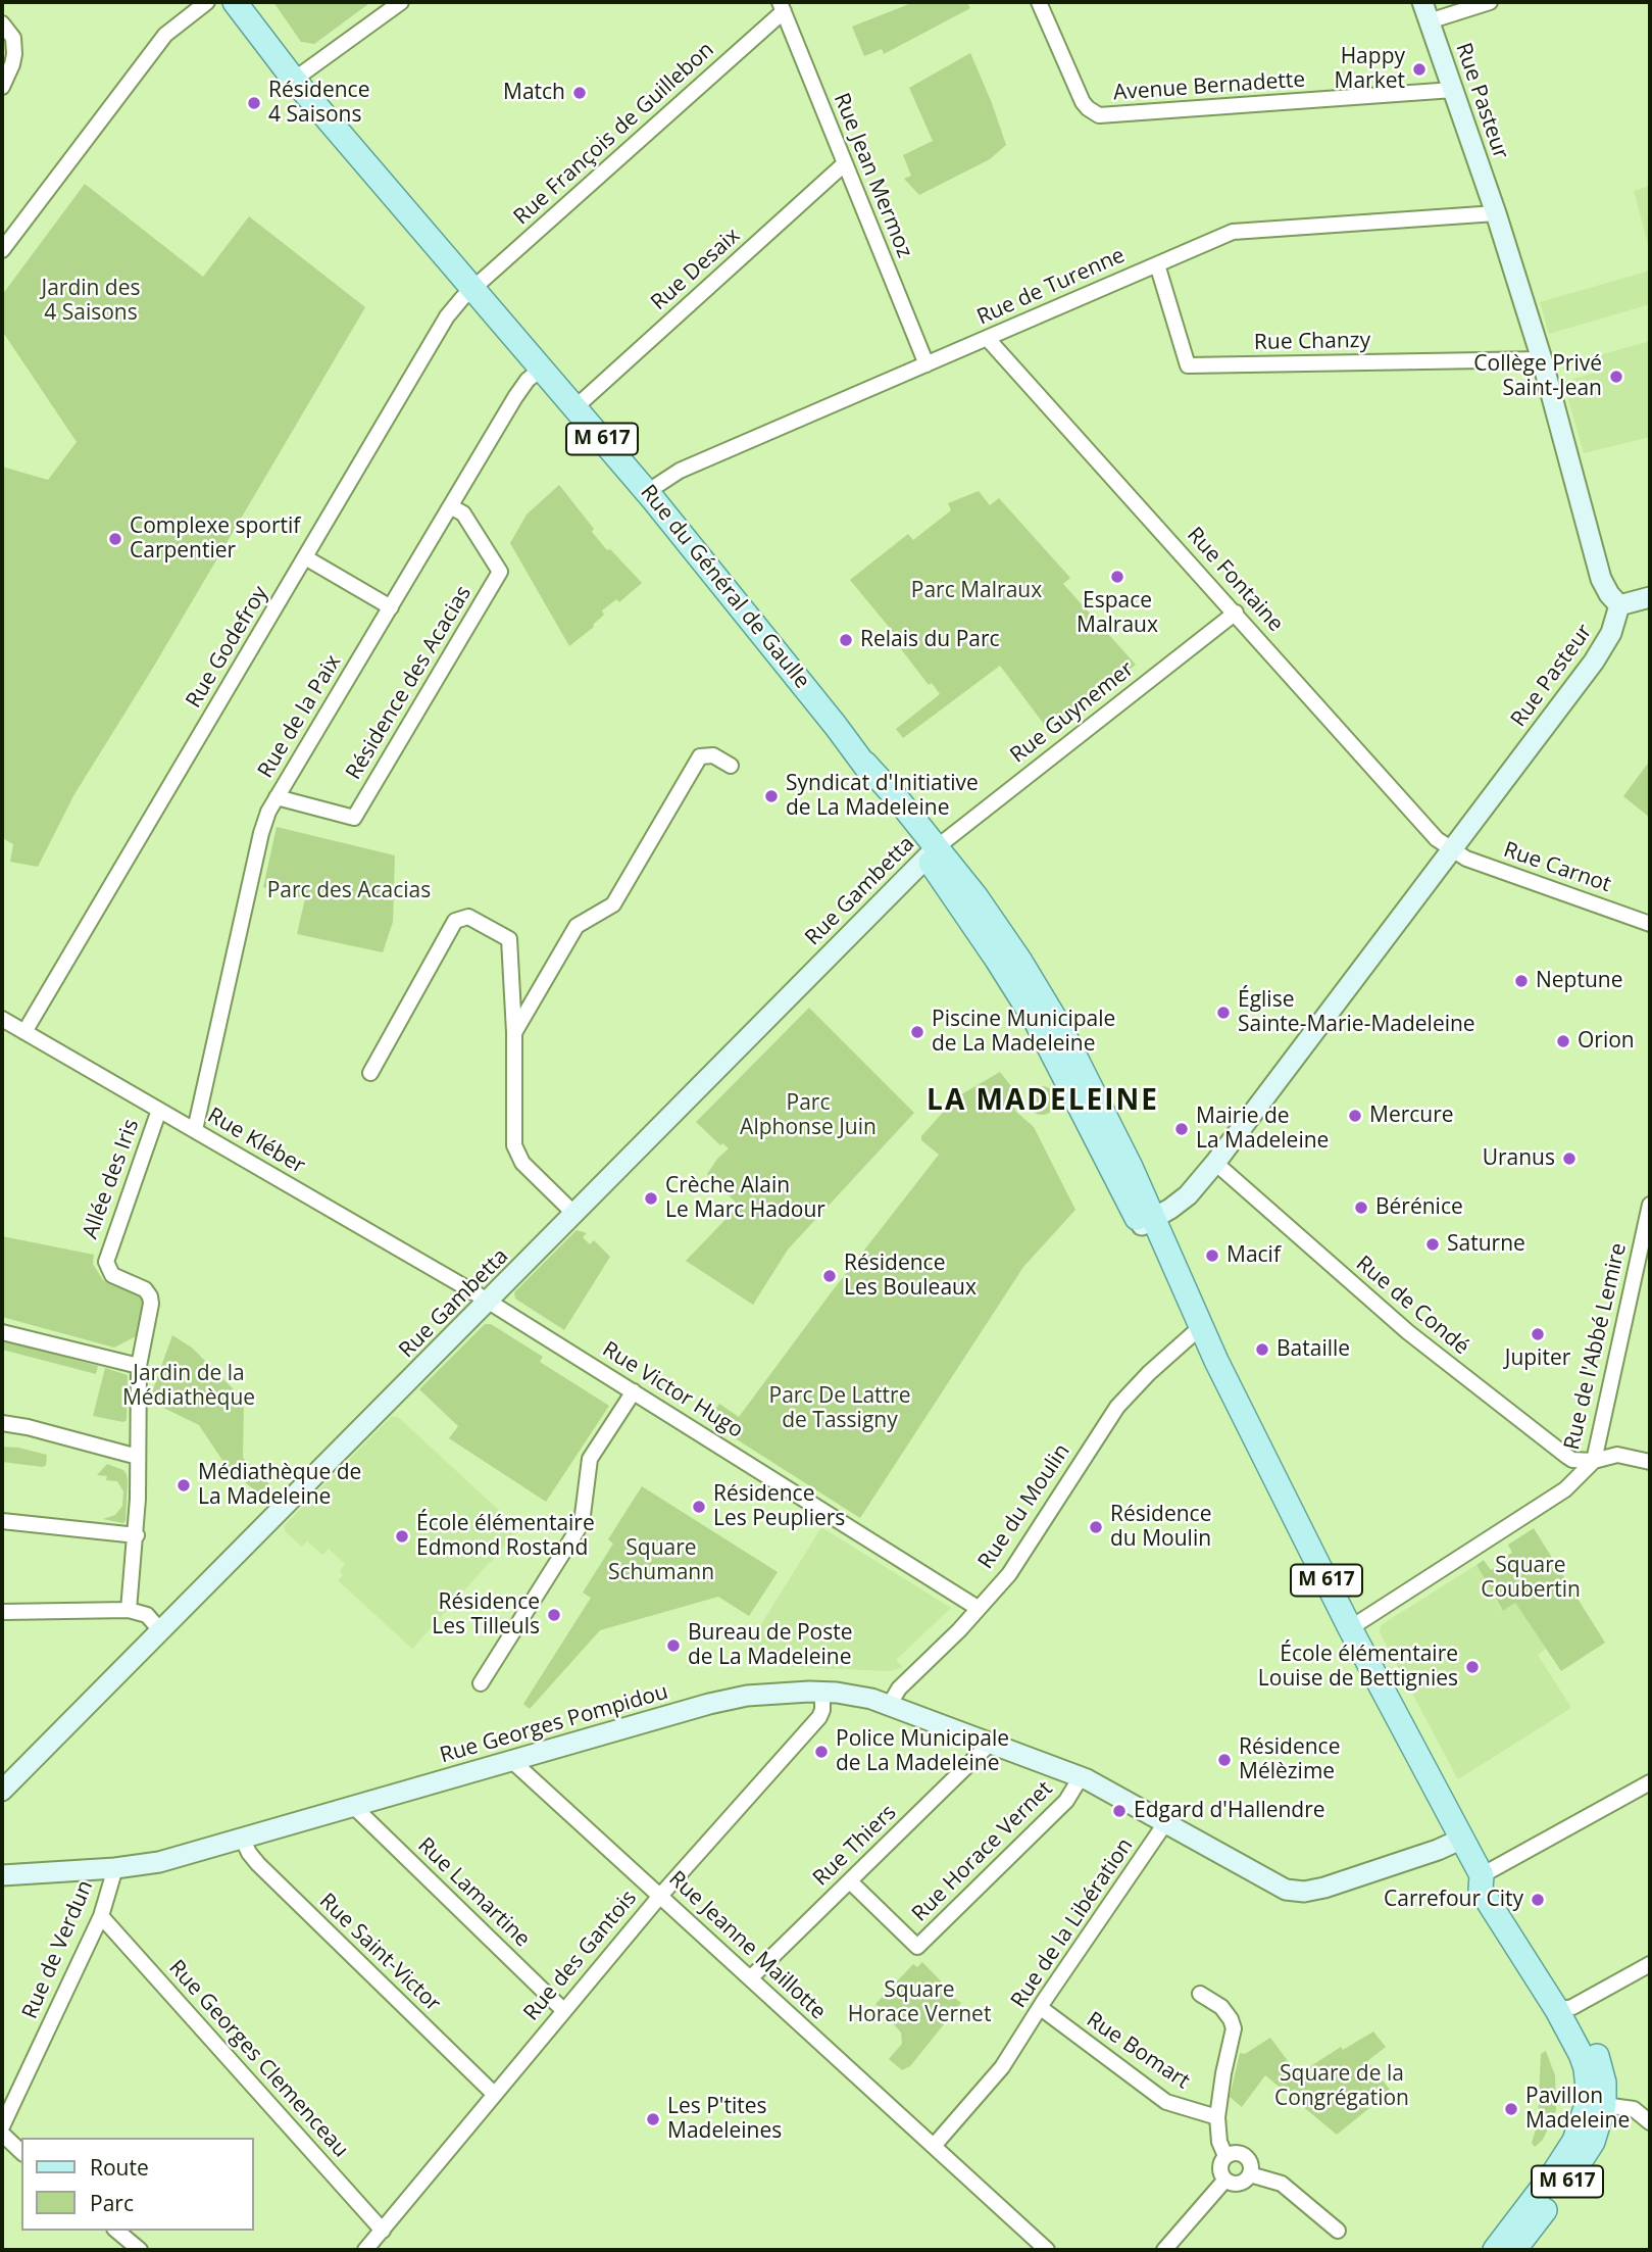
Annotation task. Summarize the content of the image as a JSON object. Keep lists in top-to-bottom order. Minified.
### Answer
{"streets":{"main road":["M 617","Rue du Général de Gaulle"],"street":["Avenue Bernadette","Rue Pasteur","Rue François de Guillebon","Rue Jean Mermoz","Rue Desaix","Rue de Turenne","Rue Chanzy","Rue Fontaine","Rue Godefroy","Résidence des Acacias","Rue Guynemer","Rue de la Paix","Rue Carnot","Rue Gambetta","Rue Kléber","Allée des Iris","Rue de Condé","Rue de l'Abbé Lemire","Rue Victor Hugo","Rue du Moulin","Rue Georges Pompidou","Rue Thiers","Rue Horace Vernet","Rue Lamartine","Rue de la Libération","Rue Jeanne Maillotte","Rue de Verdun","Rue Saint-Victor","Rue des Gantois","Rue Bomart","Rue Georges Clemenceau"]},"crossings":[["Avenue Bernadette","Rue Pasteur"],["Rue Pasteur","Rue de Turenne"],["Rue Pasteur","Rue Chanzy"],["Rue Pasteur","Rue Fontaine"],["Rue Pasteur","Rue du Général de Gaulle"],["Rue Pasteur","Rue Carnot"],["Rue Pasteur","Rue de Condé"],["Rue François de Guillebon","Rue Jean Mermoz"],["Rue François de Guillebon","Rue du Général de Gaulle"],["Rue François de Guillebon","Rue Godefroy"],["Rue Jean Mermoz","Rue Desaix"],["Rue Jean Mermoz","Rue de Turenne"],["Rue Desaix","Rue du Général de Gaulle"],["Rue de Turenne","Rue Chanzy"],["Rue de Turenne","Rue Fontaine"],["Rue de Turenne","Rue du Général de Gaulle"],["Rue Fontaine","Rue Guynemer"],["Rue Fontaine","Rue Carnot"],["Rue du Général de Gaulle","Rue Godefroy"],["Rue du Général de Gaulle","Rue Guynemer"],["Rue du Général de Gaulle","Rue de la Paix"],["Rue du Général de Gaulle","Rue Gambetta"],["Rue du Général de Gaulle","Rue de l'Abbé Lemire"],["Rue du Général de Gaulle","Rue du Moulin"],["Rue du Général de Gaulle","Rue Georges Pompidou"],["Rue Godefroy","Rue Kléber"],["Résidence des Acacias","Rue de la Paix"],["Rue Guynemer","Rue Gambetta"],["Rue de la Paix","Rue Kléber"],["Rue Gambetta","Rue Kléber"],["Rue Gambetta","Rue Victor Hugo"],["Rue Kléber","Allée des Iris"],["Rue Kléber","Rue Victor Hugo"],["Rue de Condé","Rue de l'Abbé Lemire"],["Rue Victor Hugo","Rue du Moulin"],["Rue du Moulin","Rue Georges Pompidou"],["Rue Georges Pompidou","Rue Thiers"],["Rue Georges Pompidou","Rue Horace Vernet"],["Rue Georges Pompidou","Rue Lamartine"],["Rue Georges Pompidou","Rue de la Libération"],["Rue Georges Pompidou","Rue Jeanne Maillotte"],["Rue Georges Pompidou","Rue de Verdun"],["Rue Georges Pompidou","Rue Saint-Victor"],["Rue Georges Pompidou","Rue des Gantois"],["Rue Thiers","Rue Horace Vernet"],["Rue Thiers","Rue Jeanne Maillotte"],["Rue Lamartine","Rue des Gantois"],["Rue de la Libération","Rue Jeanne Maillotte"],["Rue de la Libération","Rue Bomart"],["Rue Jeanne Maillotte","Rue des Gantois"],["Rue de Verdun","Rue Georges Clemenceau"],["Rue Saint-Victor","Rue des Gantois"],["Rue des Gantois","Rue Georges Clemenceau"]],"districts":["LA MADELEINE"],"parks":["Jardin des 4 Saisons","Parc Malraux","Parc des Acacias","Parc Alphonse Juin","Jardin de la Médiathèque","Parc De Lattre de Tassigny","Square Schumann","Square Coubertin","Square Horace Vernet","Square de la Congrégation"],"places":["Happy Market","Match","Résidence 4 Saisons","Collège Privé Saint-Jean","Complexe sportif Carpentier","Espace Malraux","Relais du Parc","Syndicat d'Initiative de La Madeleine","Neptune","Église Sainte-Marie-Madeleine","Piscine Municipale de La Madeleine","Orion","Mercure","Mairie de La Madeleine","Uranus","Crèche Alain Le Marc Hadour","Bérénice","Saturne","Macif","Résidence Les Bouleaux","Jupiter","Bataille","Médiathèque de La Madeleine","Résidence Les Peupliers","Résidence du Moulin","École élémentaire Edmond Rostand","Résidence Les Tilleuls","Bureau de Poste de La Madeleine","École élémentaire Louise de Bettignies","Police Municipale de La Madeleine","Résidence Mélèzime","Edgard d'Hallendre","Carrefour City","Pavillon Madeleine","Les P'tites Madeleines"],"legend":["Route","Parc"]}
